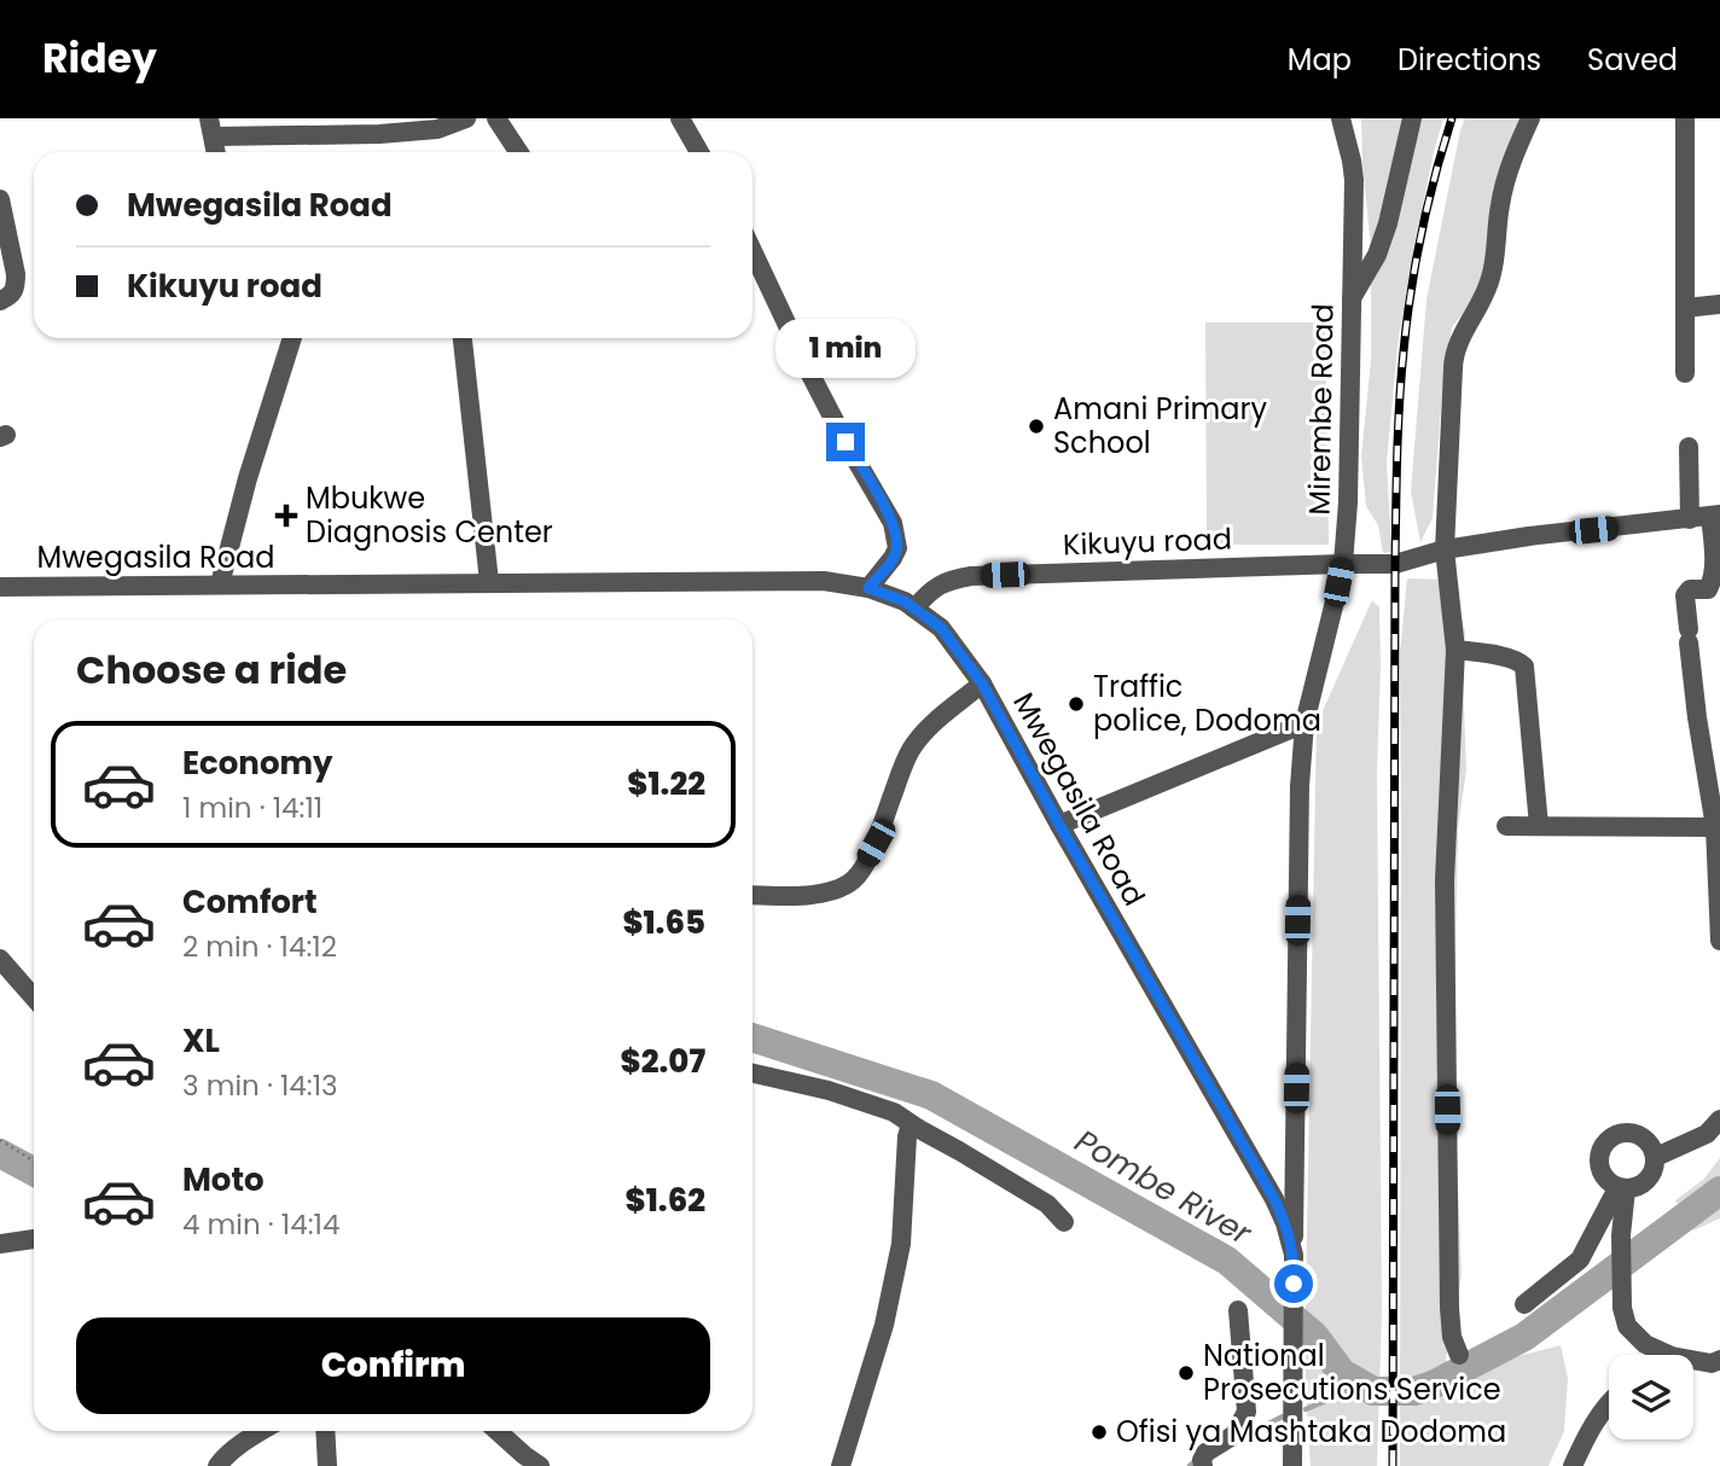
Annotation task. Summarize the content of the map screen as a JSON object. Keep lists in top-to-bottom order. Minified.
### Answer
{"streets":{"street":["Mirembe Road","Kikuyu road","Mwegasila Road"]},"crossings":[["Mirembe Road","Kikuyu road"],["Mirembe Road","Mwegasila Road"],["Kikuyu road","Mwegasila Road"]],"water":["Pombe River"],"places":{"other":["Amani Primary School","Traffic police, Dodoma","National Prosecutions Service","Ofisi ya Mashtaka Dodoma"],"health":["Mbukwe Diagnosis Center"]},"page":{"header":"Ridey","nav":["Map","Directions","Saved"],"banner":["Mwegasila Road","Kikuyu road"],"bubble":"1 min","heading":"Choose a ride","list":[{"name":"Economy","note":"1 min · 14:11","value":"$1.22"},{"name":"Comfort","note":"2 min · 14:12","value":"$1.65"},{"name":"XL","note":"3 min · 14:13","value":"$2.07"},{"name":"Moto","note":"4 min · 14:14","value":"$1.62"}],"buttons":"Confirm"}}
